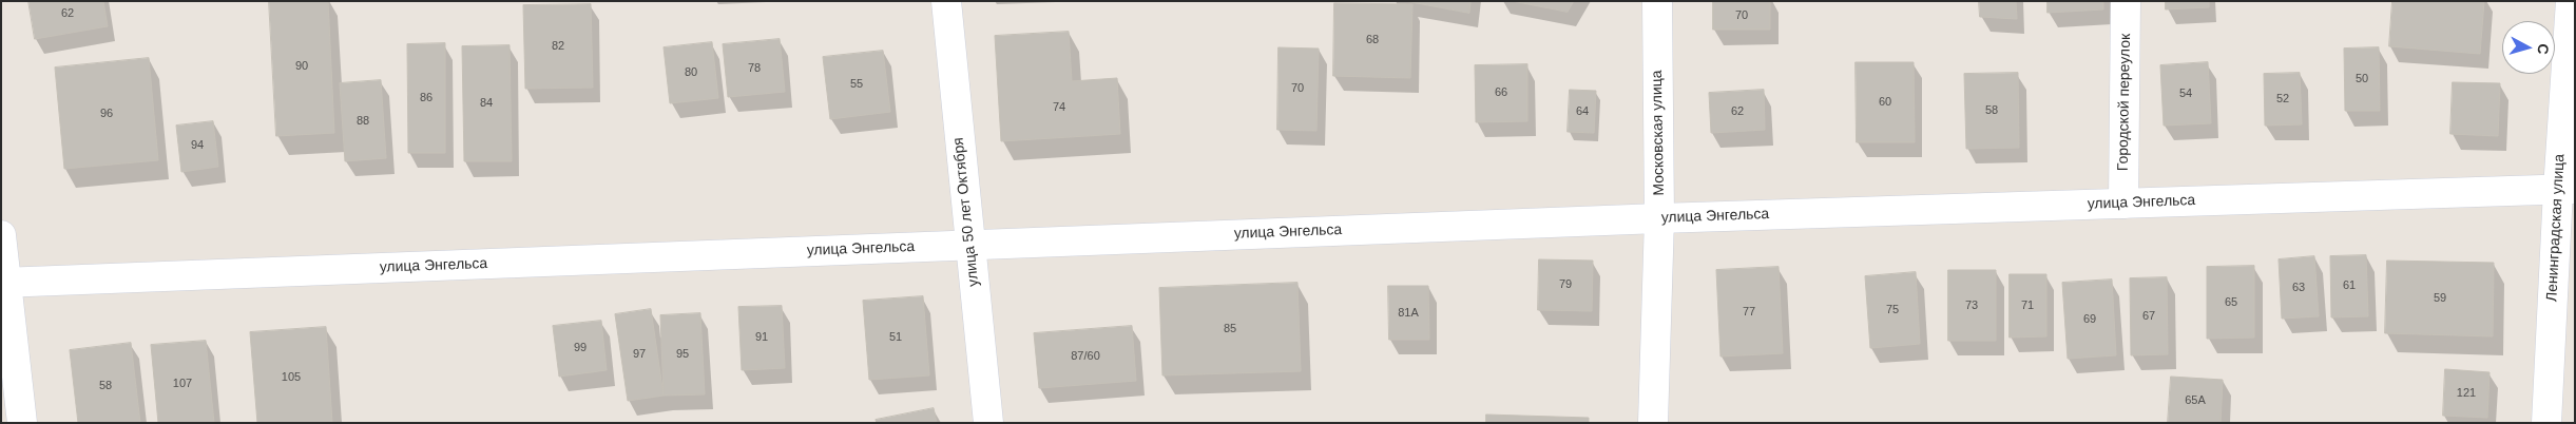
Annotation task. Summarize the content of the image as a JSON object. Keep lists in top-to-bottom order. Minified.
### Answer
{"streets":{"main road":["Городской переулок","Московская улица","улица Энгельса","улица 50 лет Октября","Ленинградская улица"]},"crossings":[["Городской переулок","улица Энгельса"],["Московская улица","улица Энгельса"],["улица Энгельса","улица 50 лет Октября"],["улица Энгельса","Ленинградская улица"]],"house_numbers":["62","70","68","82","90","78","80","50","55","70","66","54","86","52","60","84","74","58","64","62","96","88","94","79","61","63","59","65","73","71","75","77","81А","67","69","85","91","51","99","97","95","87/60","105","107","58","121","65А"],"north":"right"}
